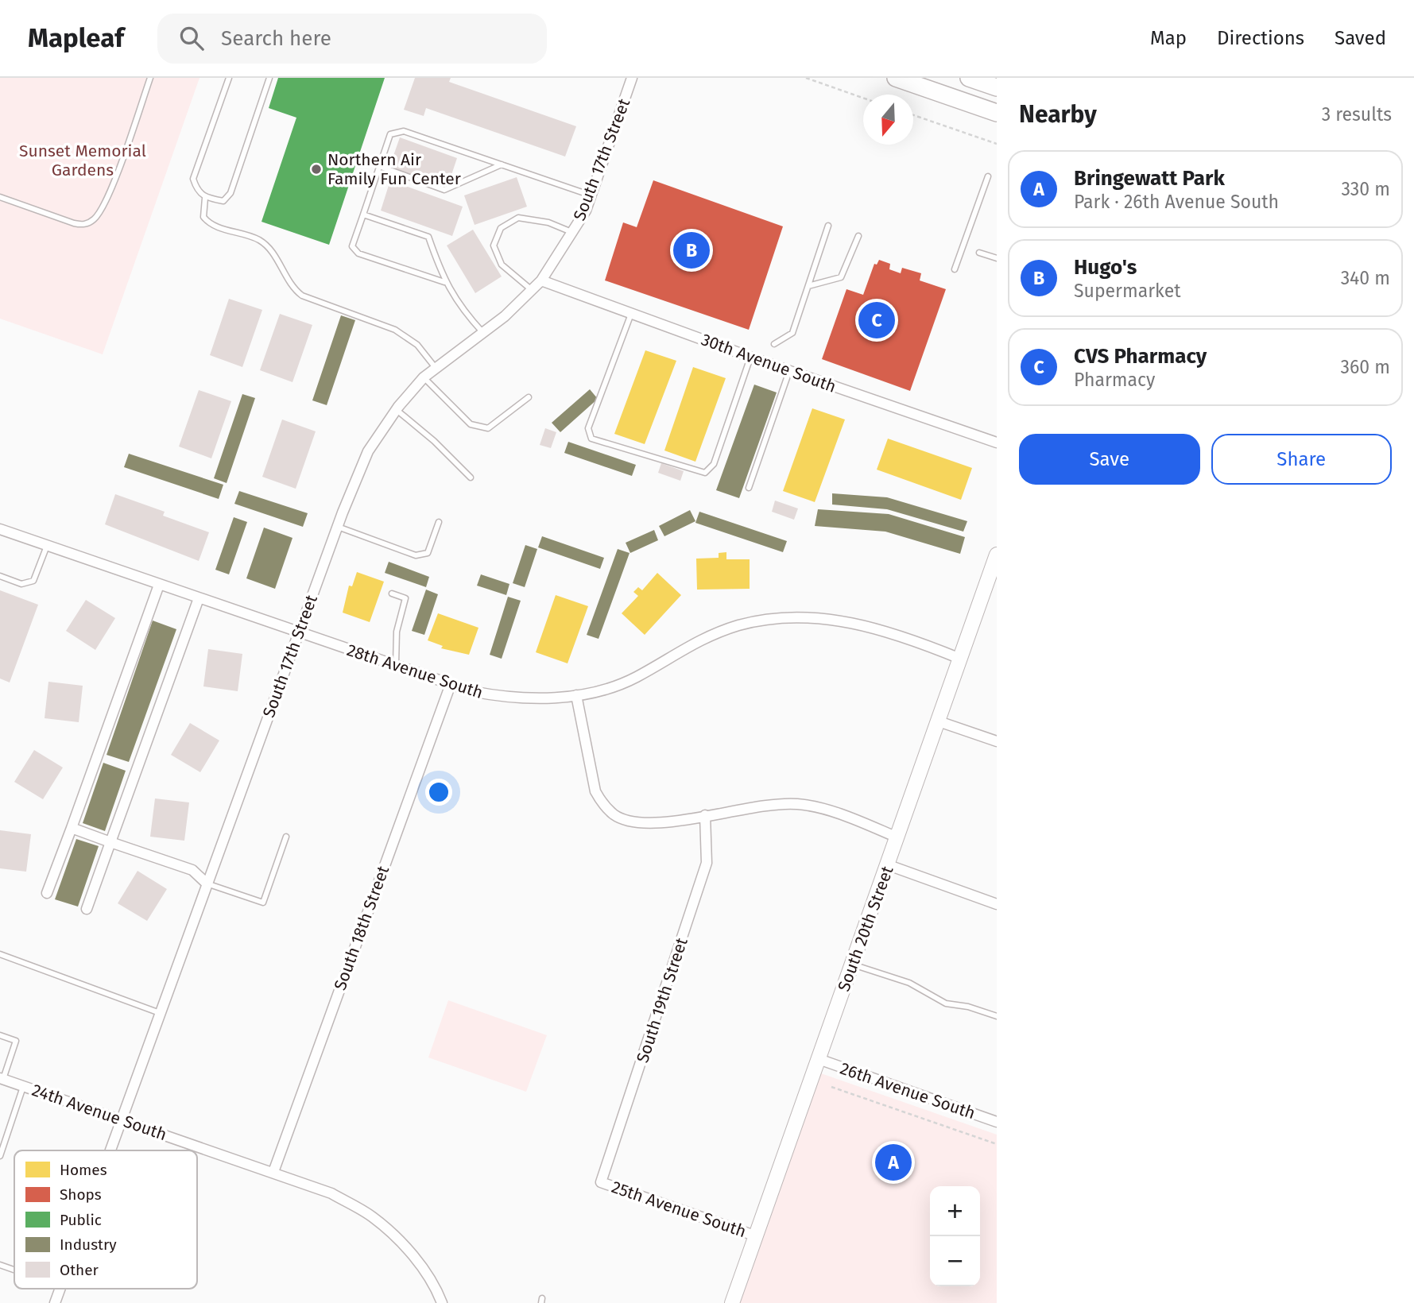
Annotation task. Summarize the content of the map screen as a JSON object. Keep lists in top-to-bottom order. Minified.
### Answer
{"streets":{"street":["South 17th Street","30th Avenue South","28th Avenue South","South 18th Street","South 20th Street","South 19th Street","26th Avenue South","24th Avenue South","25th Avenue South"]},"crossings":[["South 17th Street","30th Avenue South"],["South 17th Street","28th Avenue South"],["South 17th Street","24th Avenue South"],["28th Avenue South","South 18th Street"],["28th Avenue South","South 20th Street"],["South 18th Street","24th Avenue South"],["South 20th Street","26th Avenue South"],["South 20th Street","25th Avenue South"],["South 19th Street","25th Avenue South"]],"parks":["Sunset Memorial Gardens"],"places":["Northern Air Family Fun Center"],"legend":["Homes","Shops","Public","Industry","Other"],"north":"bottom","page":{"header":"Mapleaf","search":"Search here","nav":["Map","Directions","Saved"],"heading":["Nearby","3 results"],"list":[{"mark":"A","name":"Bringewatt Park","note":"Park · 26th Avenue South","value":"330 m"},{"mark":"B","name":"Hugo's","note":"Supermarket","value":"340 m"},{"mark":"C","name":"CVS Pharmacy","note":"Pharmacy","value":"360 m"}],"pins":["B","C","A"],"buttons":["Save","Share"],"map_buttons":["+","−"]}}
